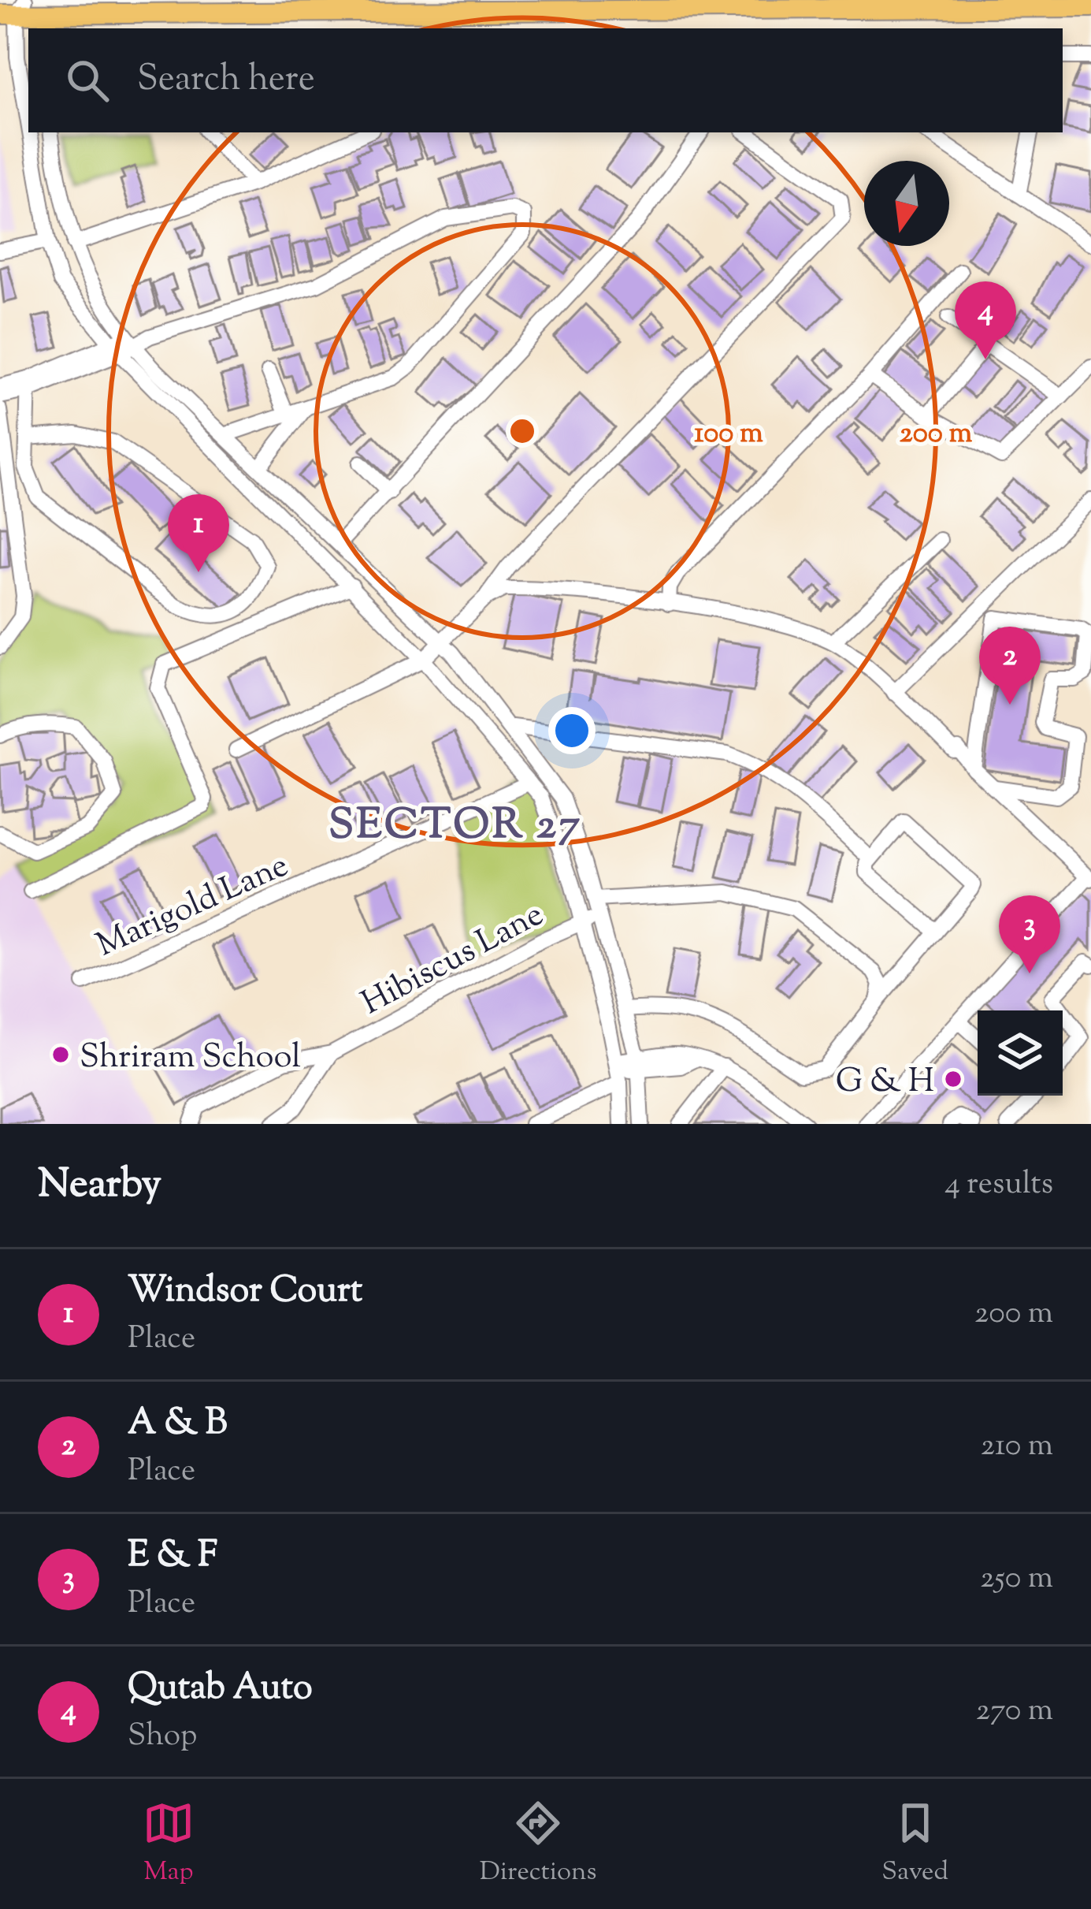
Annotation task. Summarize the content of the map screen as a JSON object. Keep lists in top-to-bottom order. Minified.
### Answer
{"streets":{"street":["Marigold Lane","Hibiscus Lane"]},"districts":["SECTOR 27"],"places":["Shriram School","G & H"],"north":"bottom","page":{"search":"Search here","pins":["4","1","2","3"],"heading":["Nearby","4 results"],"list":[{"mark":"1","name":"Windsor Court","note":"Place","value":"200 m"},{"mark":"2","name":"A & B","note":"Place","value":"210 m"},{"mark":"3","name":"E & F","note":"Place","value":"250 m"},{"mark":"4","name":"Qutab Auto","note":"Shop","value":"270 m"}],"nav":["Map","Directions","Saved"]},"rings":["100 m","200 m"]}
